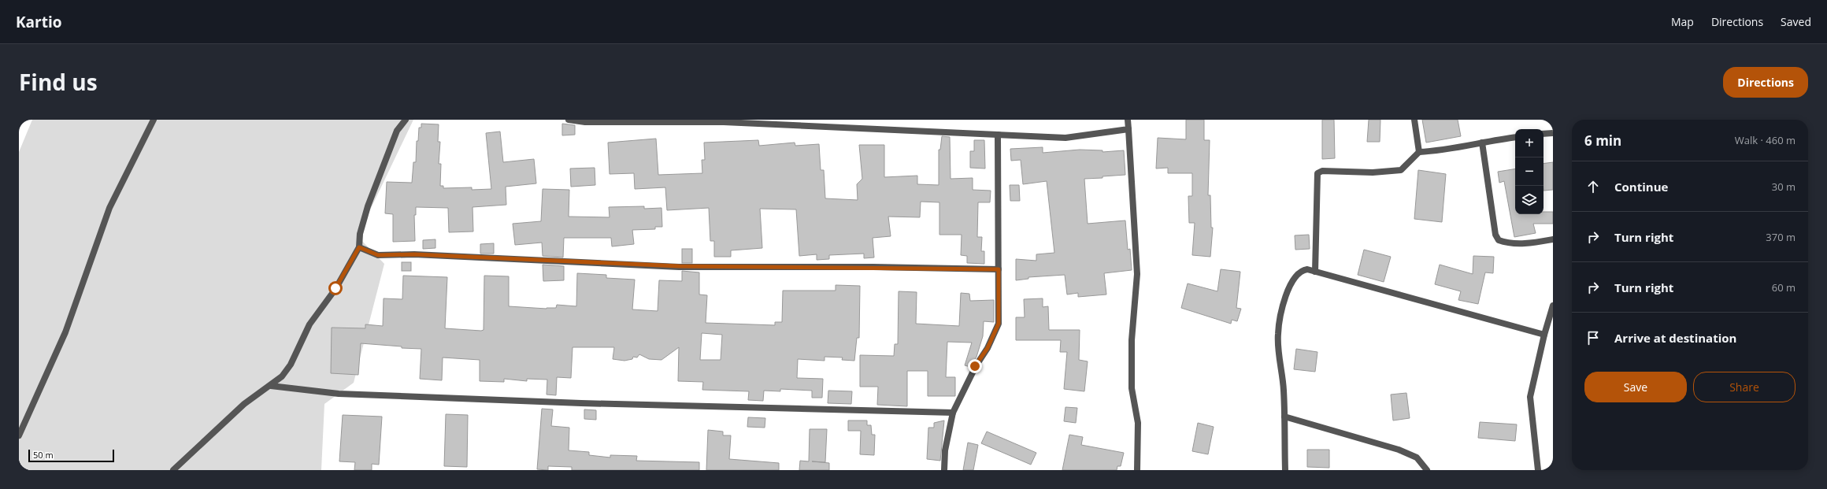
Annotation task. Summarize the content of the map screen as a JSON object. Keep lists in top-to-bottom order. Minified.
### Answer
{"scale_bar":"50 m","page":{"header":"Kartio","nav":["Map","Directions","Saved"],"title":"Find us","buttons":["Directions",["Save","Share"]],"heading":["6 min","Walk · 460 m"],"map_buttons":["+","−"],"list":[["Continue","30 m"],["Turn right","370 m"],["Turn right","60 m"],"Arrive at destination"],"scale":"50 m"}}
